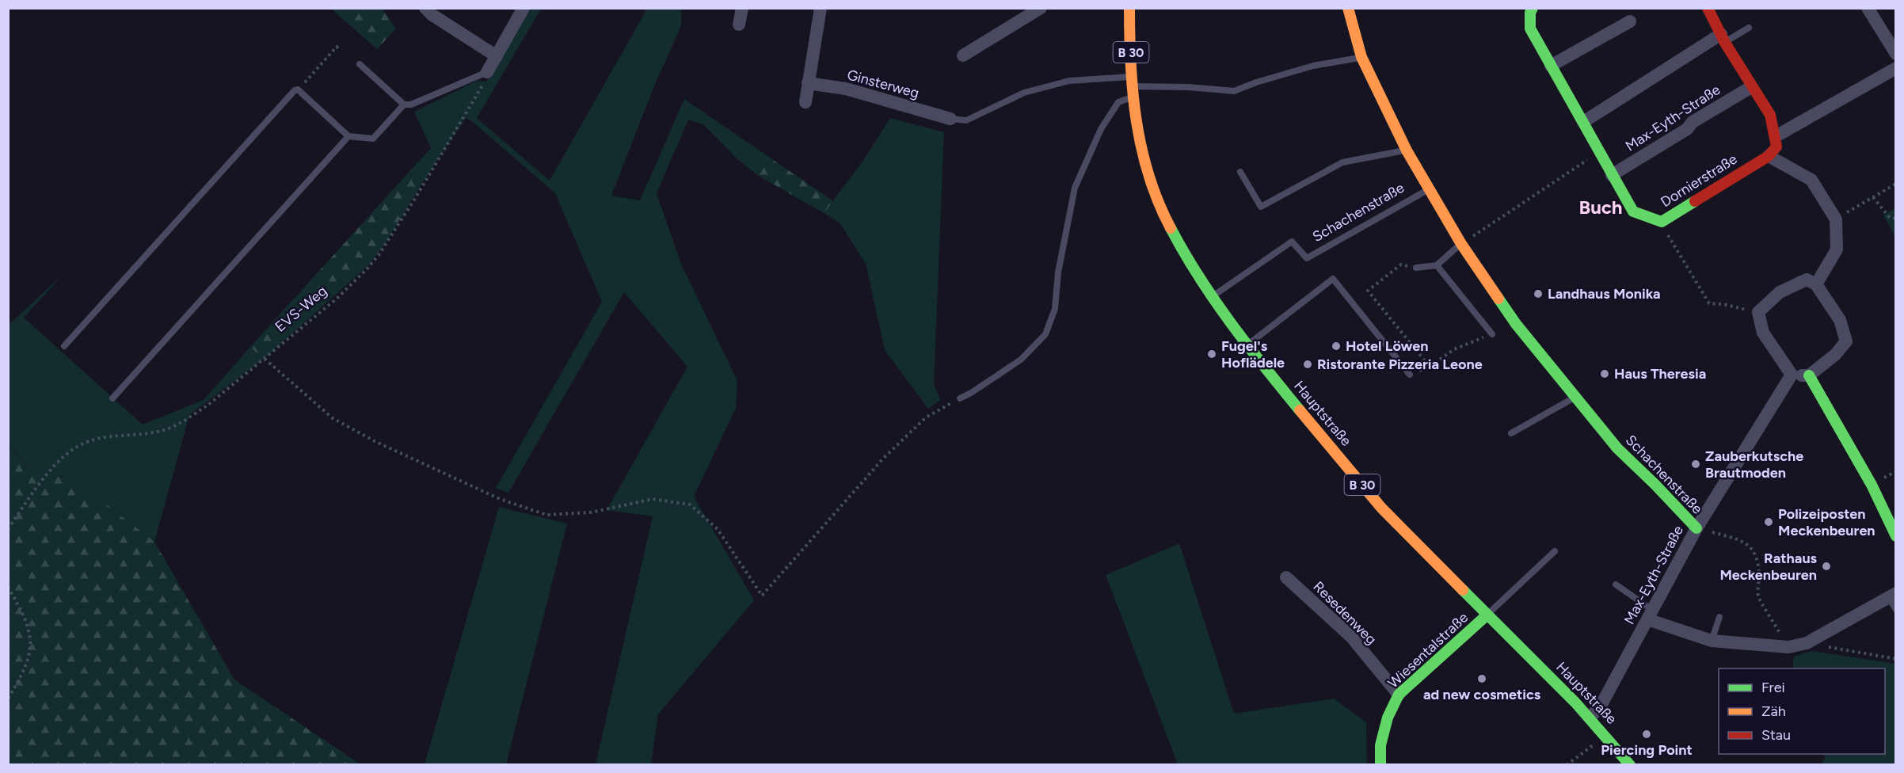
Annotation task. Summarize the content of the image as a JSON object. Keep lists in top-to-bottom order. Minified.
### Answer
{"streets":{"street":["B 30","Ginsterweg","Max-Eyth-Straße","Dornierstraße","Schachenstraße","Hauptstraße","Resedenweg","Wiesentalstraße"],"path":["EVS-Weg"]},"crossings":[["Max-Eyth-Straße","Dornierstraße"],["Max-Eyth-Straße","Schachenstraße"],["Max-Eyth-Straße","Hauptstraße"],["Schachenstraße","Hauptstraße"],["Hauptstraße","Wiesentalstraße"],["Resedenweg","Wiesentalstraße"]],"districts":["Buch"],"places":["Landhaus Monika","Hotel Löwen","Fugel's Hoflädele","Ristorante Pizzeria Leone","Haus Theresia","Zauberkutsche Brautmoden","Polizeiposten Meckenbeuren","Rathaus Meckenbeuren","ad new cosmetics","Piercing Point"],"legend":["Frei","Zäh","Stau"]}
